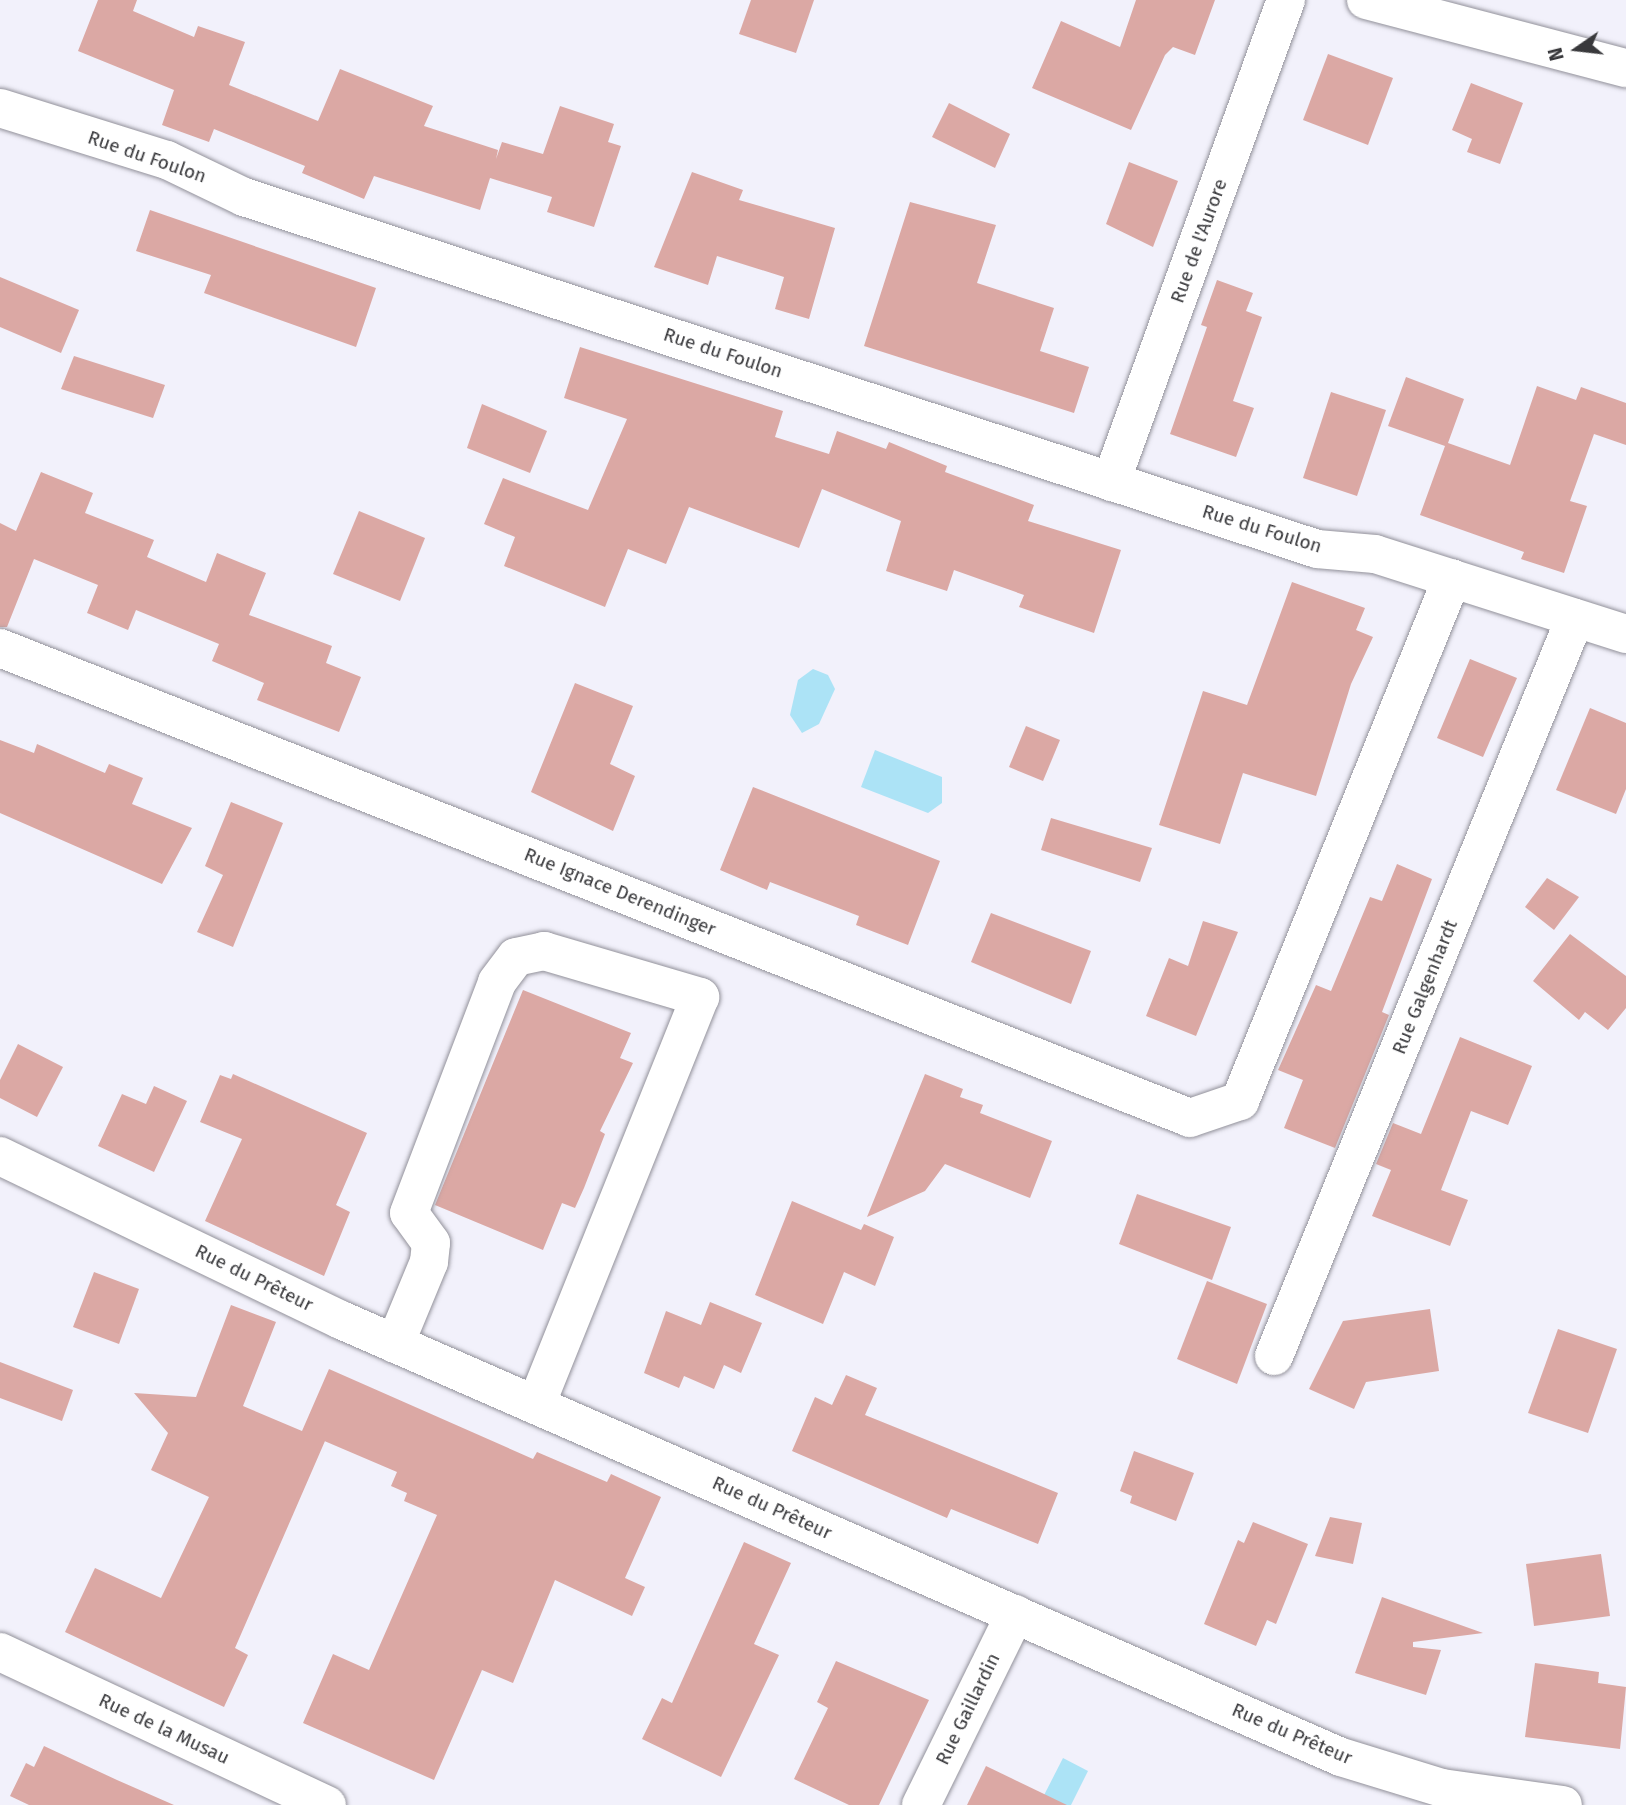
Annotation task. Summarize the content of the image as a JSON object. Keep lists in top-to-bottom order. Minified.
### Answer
{"streets":{"street":["Rue du Foulon","Rue de l'Aurore","Rue Ignace Derendinger","Rue Galgenhardt","Rue du Prêteur","Rue Gaillardin","Rue de la Musau"]},"crossings":[["Rue du Foulon","Rue de l'Aurore"],["Rue du Foulon","Rue Ignace Derendinger"],["Rue du Foulon","Rue Galgenhardt"],["Rue du Prêteur","Rue Gaillardin"]],"north":"left"}
